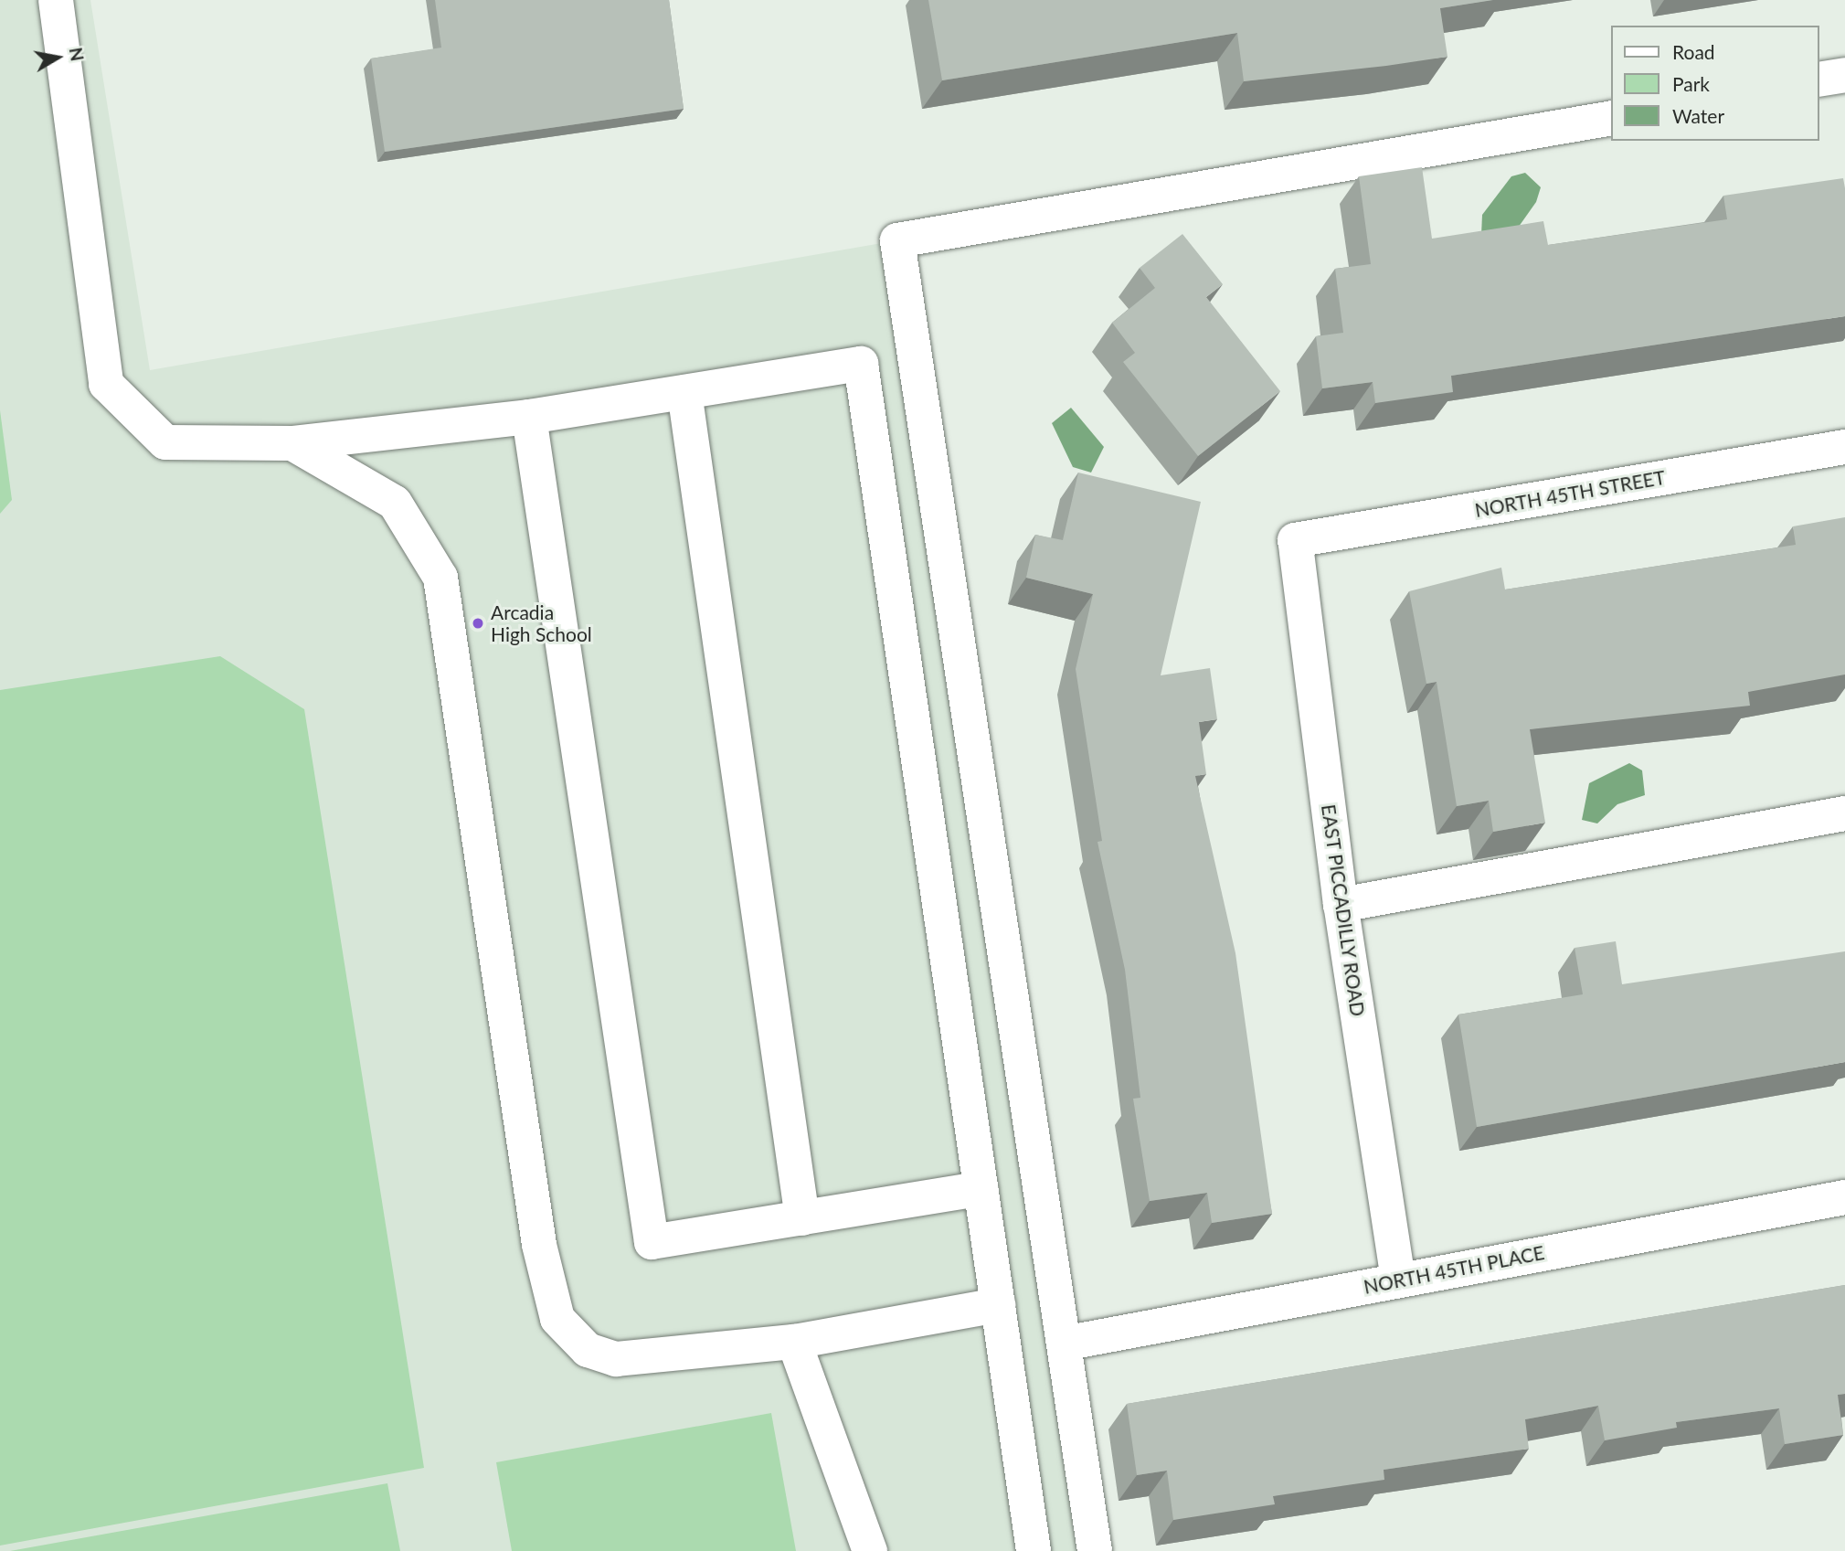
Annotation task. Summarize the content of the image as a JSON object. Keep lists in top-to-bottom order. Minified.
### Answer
{"streets":{"street":["NORTH 45TH STREET","EAST PICCADILLY ROAD","NORTH 45TH PLACE"]},"crossings":[["NORTH 45TH STREET","EAST PICCADILLY ROAD"],["EAST PICCADILLY ROAD","NORTH 45TH PLACE"]],"places":["Arcadia High School"],"legend":["Road","Park","Water"],"north":"right"}
